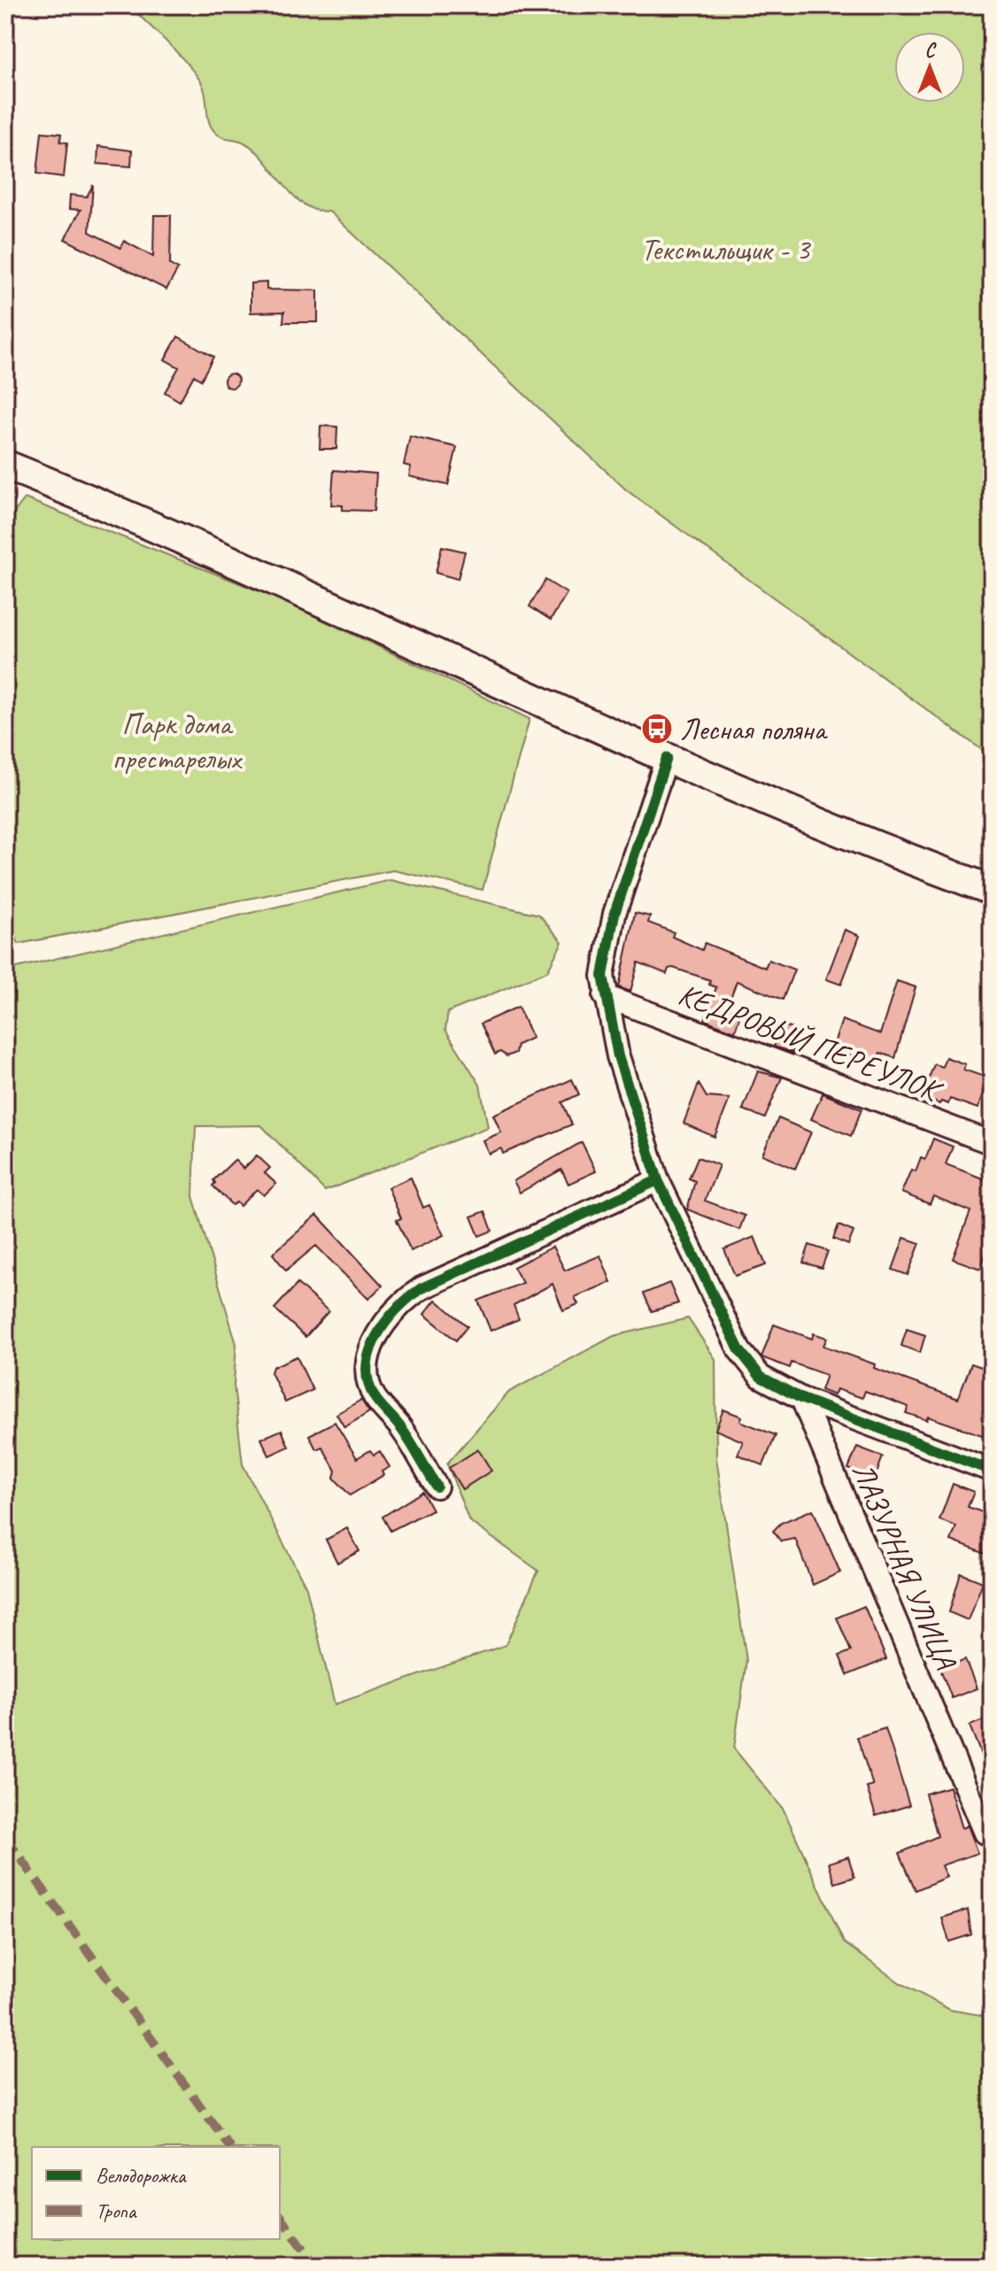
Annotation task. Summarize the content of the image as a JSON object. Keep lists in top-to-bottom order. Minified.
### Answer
{"streets":{"street":["КЕДРОВЫЙ ПЕРЕУЛОК","ЛАЗУРНАЯ УЛИЦА"]},"parks":["Текстильщик - 3","Парк дома престарелых"],"places":{"bus stop":["Лесная поляна"]},"legend":["Велодорожка","Тропа"],"north":"top"}
